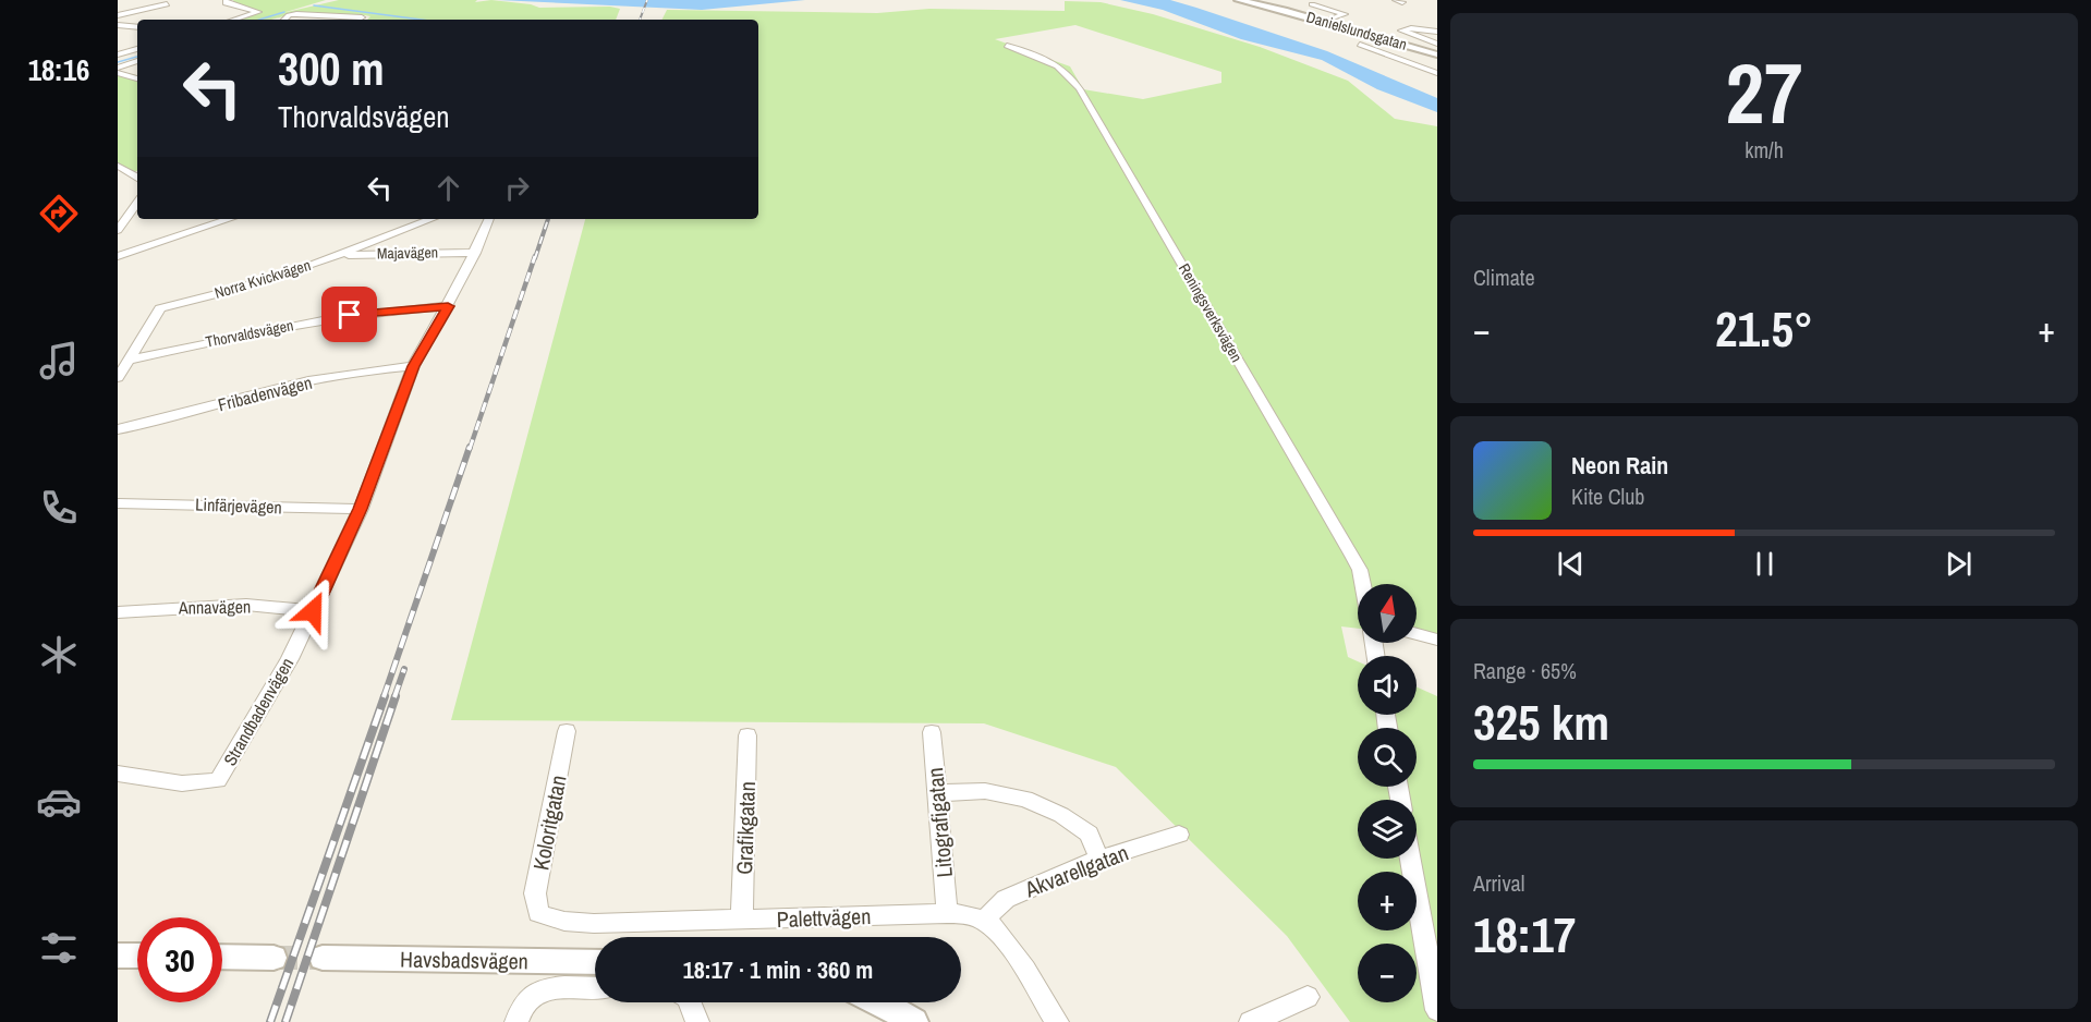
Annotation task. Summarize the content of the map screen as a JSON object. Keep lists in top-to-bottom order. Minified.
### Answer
{"streets":{"street":["Danielslundsgatan","Majavägen","Norra Kvickvägen","Reningsverksvägen","Thorvaldsvägen","Fribadenvägen","Linfärjevägen","Annavägen","Strandbadenvägen","Koloritgatan","Litografigatan","Grafikgatan","Akvarellgatan","Palettvägen","Havsbadsvägen"]},"crossings":[["Majavägen","Norra Kvickvägen"],["Majavägen","Strandbadenvägen"],["Norra Kvickvägen","Thorvaldsvägen"],["Thorvaldsvägen","Strandbadenvägen"],["Fribadenvägen","Strandbadenvägen"],["Linfärjevägen","Strandbadenvägen"],["Annavägen","Strandbadenvägen"],["Koloritgatan","Palettvägen"],["Litografigatan","Palettvägen"],["Grafikgatan","Palettvägen"],["Akvarellgatan","Palettvägen"]],"north":"top","page":{"tabs":"18:16","tile":[["27","km/h"],"Climate",["Range · 65%","325 km"],["Arrival","18:17"]],"turn":["300 m","Thorvaldsvägen"],"heat":["−","21.5°","+"],"song":["Neon Rain","Kite Club"],"map_buttons":["+","−"],"limit":"30","trip":"18:17 · 1 min · 360 m"}}
